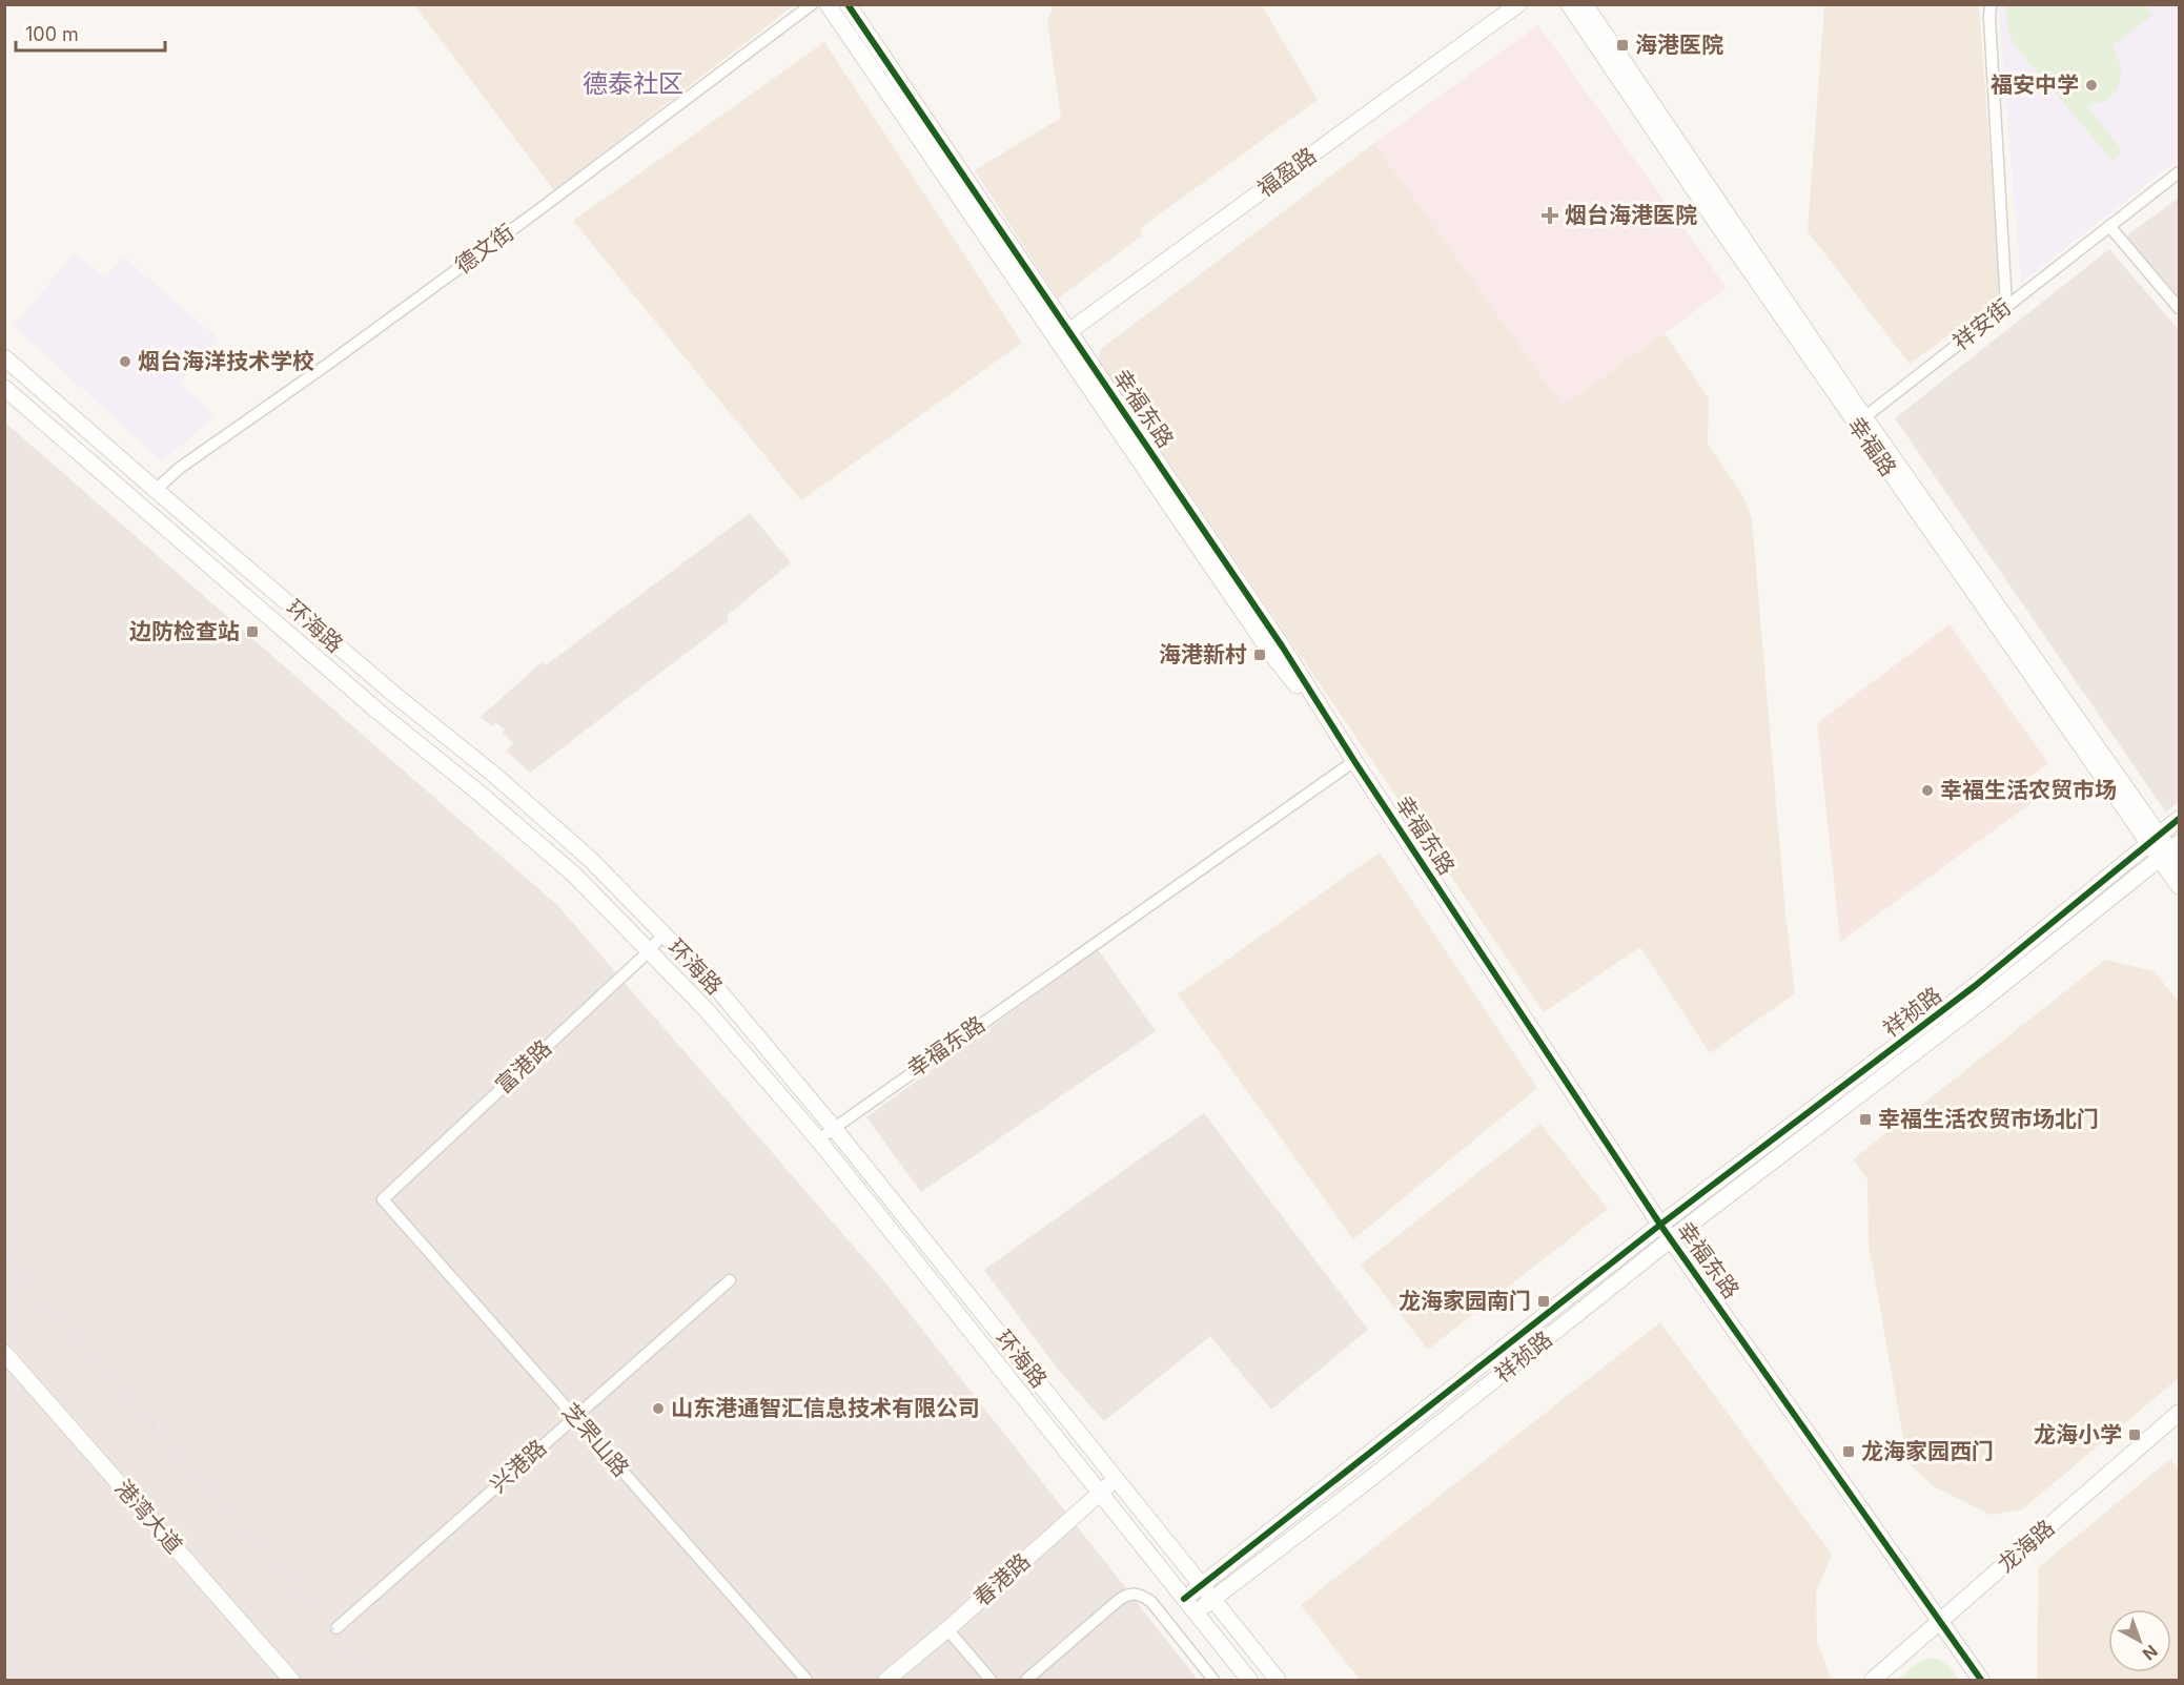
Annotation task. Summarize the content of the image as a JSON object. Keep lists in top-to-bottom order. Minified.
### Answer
{"streets":{"street":["福盈路","德文街","祥安街","幸福东路","幸福路","环海路","祥祯路","富港路","芝罘山路","兴港路","港湾大道","龙海路","春港路"]},"crossings":[["福盈路","幸福东路"],["德文街","环海路"],["祥安街","幸福路"],["幸福东路","环海路"],["幸福东路","祥祯路"],["幸福东路","龙海路"],["幸福路","祥祯路"],["环海路","祥祯路"],["环海路","富港路"],["环海路","春港路"],["富港路","芝罘山路"],["芝罘山路","兴港路"]],"districts":["德泰社区"],"places":{"transit":["海港医院","边防检查站","海港新村","幸福生活农贸市场北门","龙海家园南门","龙海小学","龙海家园西门"],"other":["福安中学","烟台海洋技术学校","幸福生活农贸市场","山东港通智汇信息技术有限公司"],"health":["烟台海港医院"]},"scale_bar":"100 m","north":"bottom right"}
